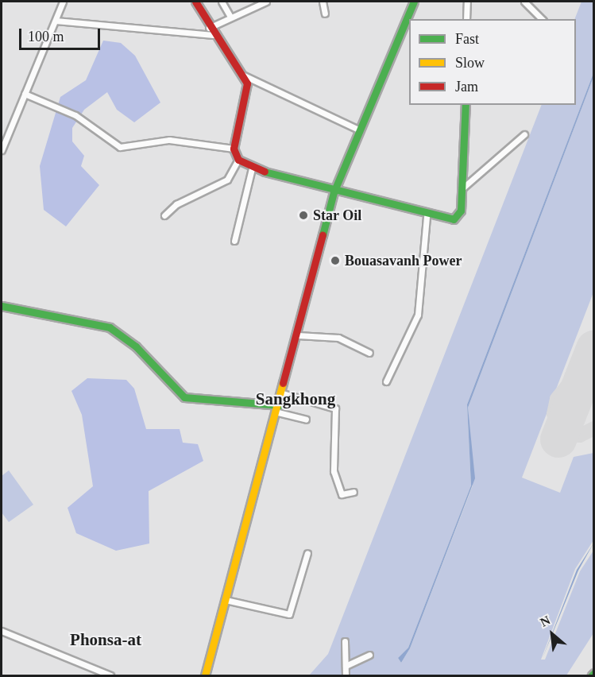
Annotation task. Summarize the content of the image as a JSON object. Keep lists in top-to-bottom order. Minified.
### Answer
{"districts":["Sangkhong","Phonsa-at"],"places":["Star Oil","Bouasavanh Power"],"legend":["Fast","Slow","Jam"],"scale_bar":"100 m","north":"top left"}
